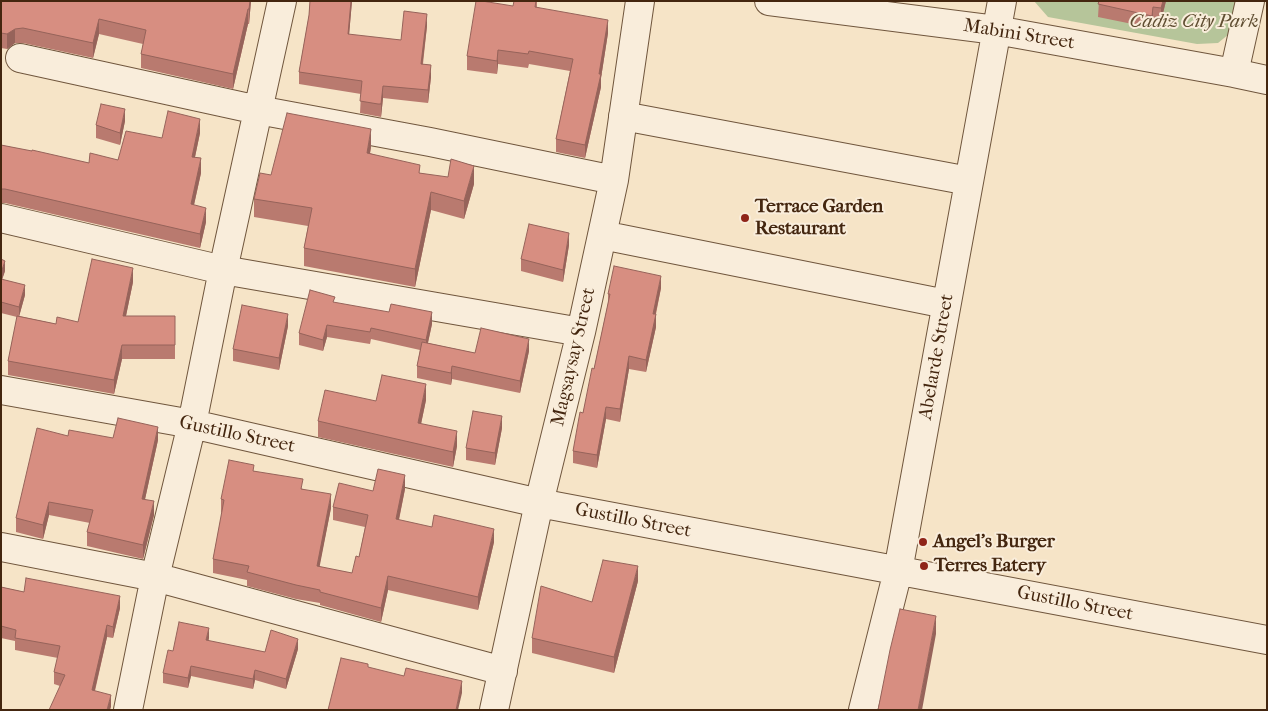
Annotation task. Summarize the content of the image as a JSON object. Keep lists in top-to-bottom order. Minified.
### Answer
{"streets":{"street":["Mabini Street","Magsaysay Street","Abelarde Street","Gustillo Street"]},"crossings":[["Mabini Street","Abelarde Street"],["Magsaysay Street","Gustillo Street"],["Abelarde Street","Gustillo Street"]],"parks":["Cadiz City Park"],"places":["Terrace Garden Restaurant","Angel's Burger","Terres Eatery"]}
